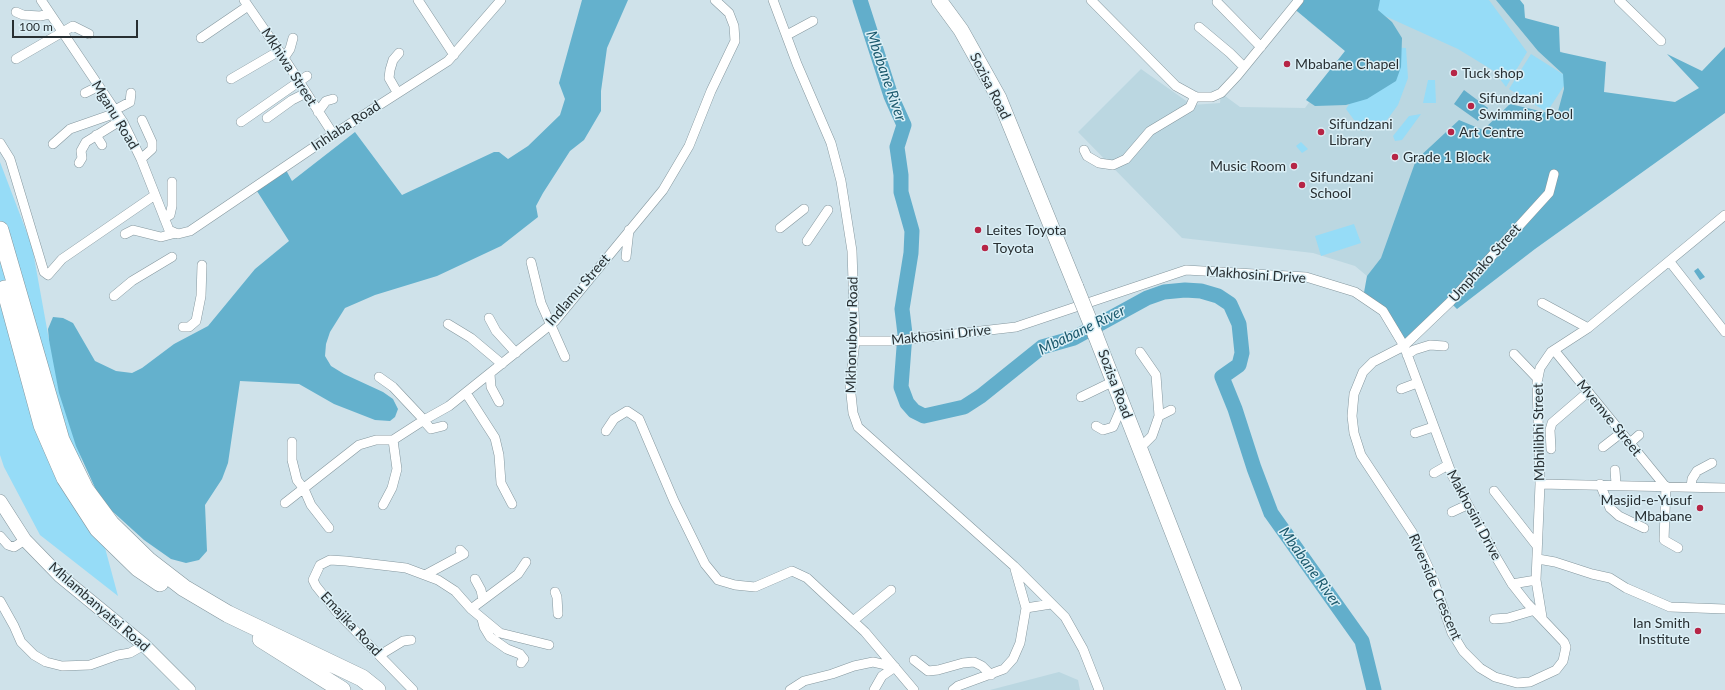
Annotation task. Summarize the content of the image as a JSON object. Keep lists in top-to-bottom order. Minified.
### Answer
{"streets":{"main road":["Sozisa Road","Mhlambanyatsi Road"],"street":["Mkhiwa Street","Mganu Road","Inhlaba Road","Umphako Street","Makhosini Drive","Indlamu Street","Mkhonubovu Road","Mvemve Street","Mbhilibhi Street","Riverside Crescent","Emajika Road"]},"crossings":[["Mkhiwa Street","Inhlaba Road"],["Mganu Road","Inhlaba Road"],["Umphako Street","Makhosini Drive"],["Umphako Street","Riverside Crescent"],["Makhosini Drive","Mkhonubovu Road"],["Makhosini Drive","Mbhilibhi Street"],["Makhosini Drive","Riverside Crescent"],["Mvemve Street","Mbhilibhi Street"],["Mbhilibhi Street","Riverside Crescent"]],"water":["Mbabane River"],"places":["Mbabane Chapel","Tuck shop","Sifundzani Swimming Pool","Sifundzani Library","Art Centre","Grade 1 Block","Music Room","Sifundzani School","Leites Toyota","Toyota","Masjid-e-Yusuf Mbabane","Ian Smith Institute"],"scale_bar":"100 m"}
